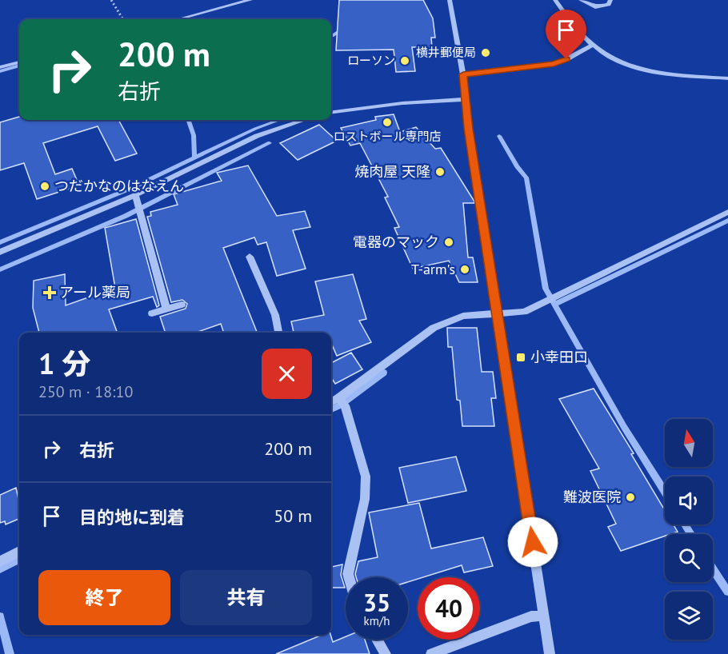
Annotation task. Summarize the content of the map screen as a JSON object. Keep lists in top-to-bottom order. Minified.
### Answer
{"places":{"other":["横井郵便局","ローソン","ロストボール専門店","焼肉屋 天隆","つだかなのはなえん","電器のマック","T-arm's","難波医院"],"health":["アール薬局"],"transit":["小幸田口"]},"north":"top","page":{"turn":["200 m","右折"],"heading":["1 分","250 m · 18:10"],"list":[{"name":"右折","value":"200 m"},{"name":"目的地に到着","value":"50 m"}],"buttons":["終了","共有"],"speed":"35 km/h","limit":"40"}}
